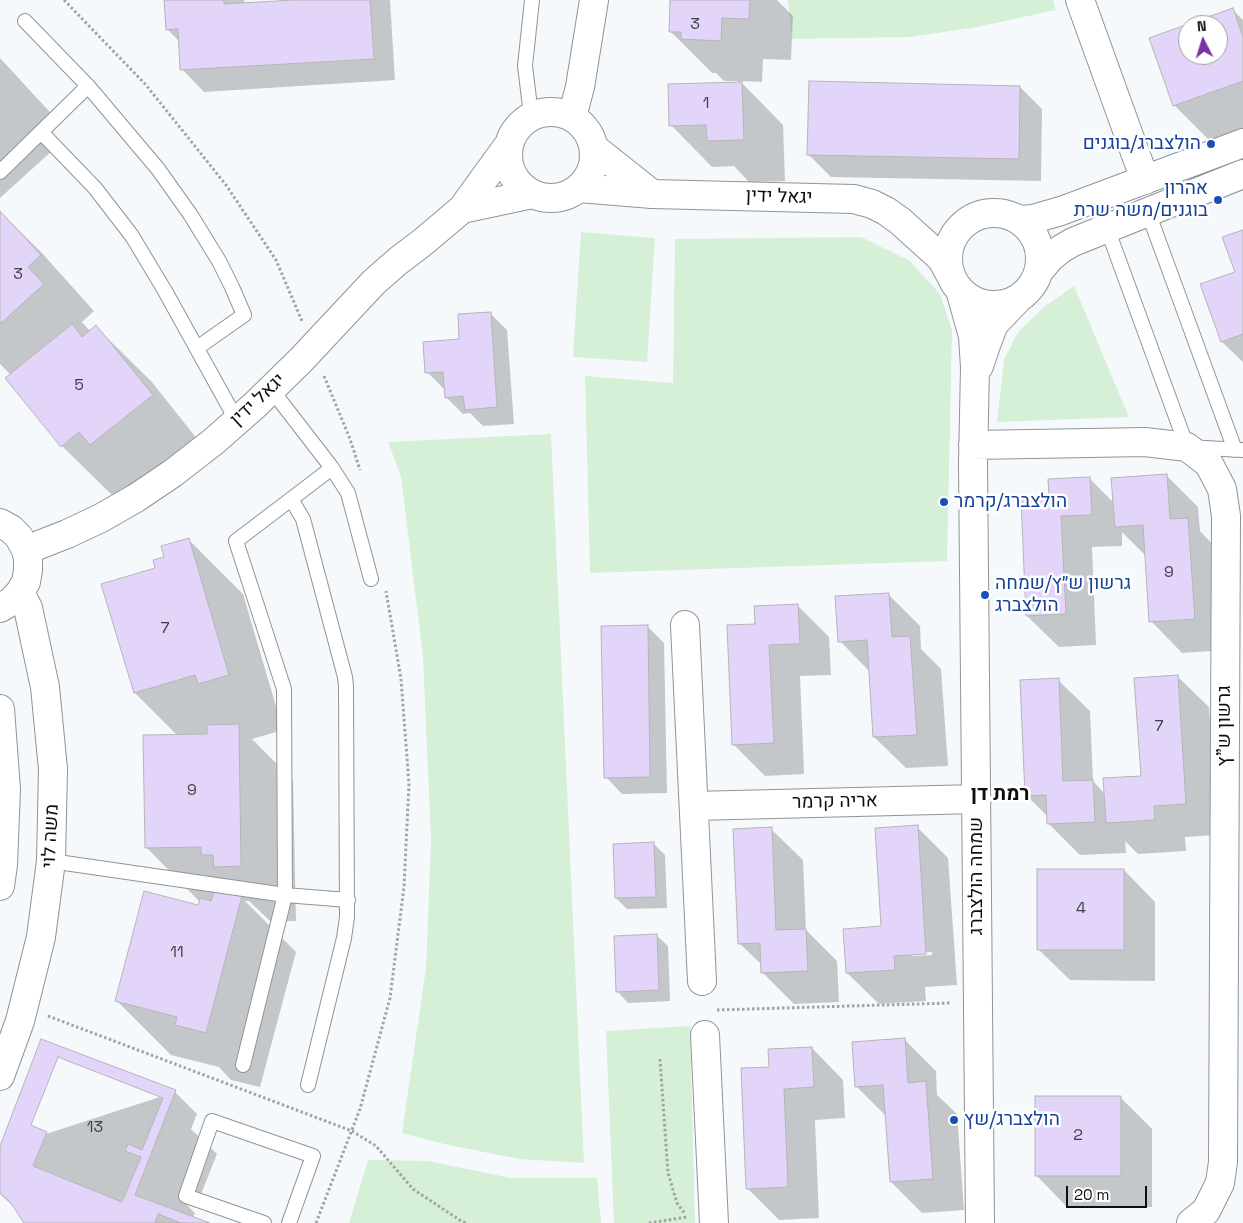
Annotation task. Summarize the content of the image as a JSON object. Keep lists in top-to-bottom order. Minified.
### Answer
{"streets":{"street":["יגאל ידין","גרשון ש\"ץ","אריה קרמר","משה לוי","שמחה הולצברג"]},"crossings":[["יגאל ידין","שמחה הולצברג"],["אריה קרמר","שמחה הולצברג"]],"districts":["רמת דן"],"places":["הולצברג/בוגנים","אהרון בוגנים/משה שרת","הולצברג/קרמר","גרשון ש״ץ/שמחה הולצברג","הולצברג/שץ"],"house_numbers":["3","1","3","5","9","7","7","9","4","11","13","2"],"scale_bar":"20 m","north":"top"}
